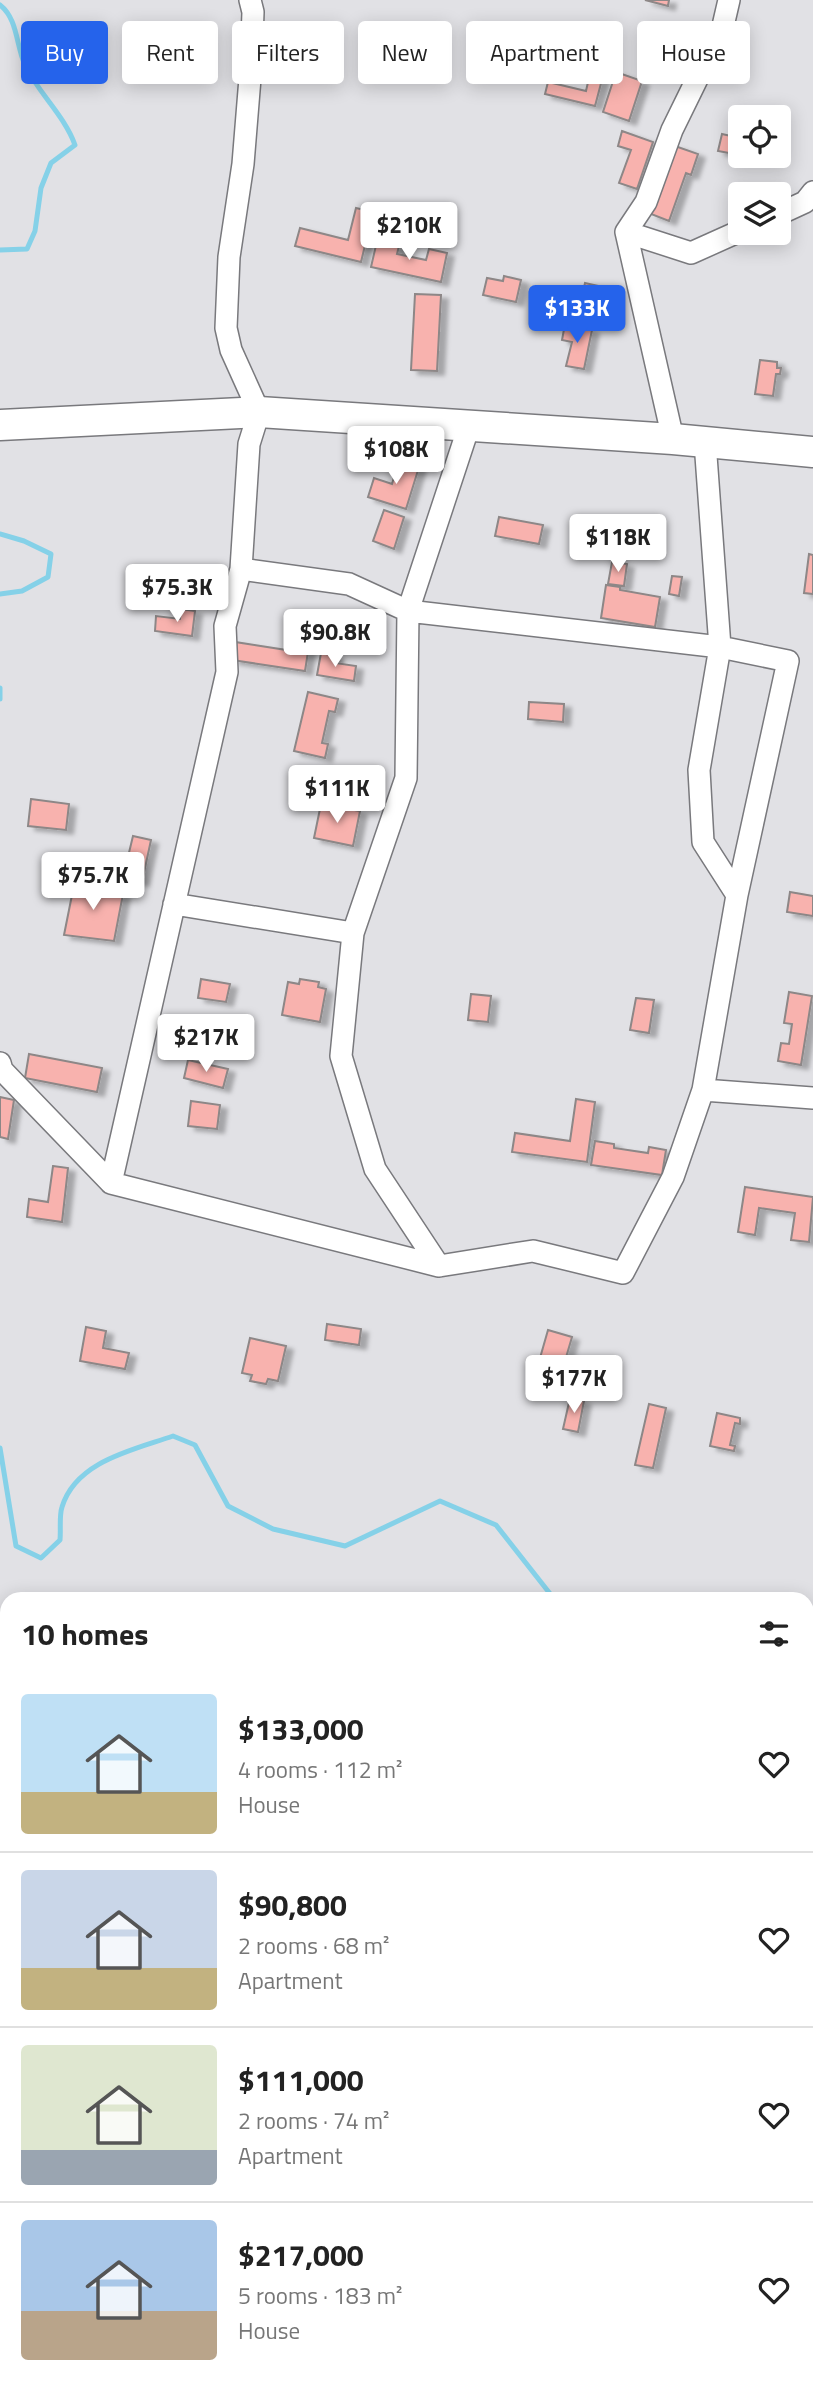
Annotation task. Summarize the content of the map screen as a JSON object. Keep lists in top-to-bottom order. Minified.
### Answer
{"page":{"chip":["Buy","Rent","Filters","New","Apartment","House"],"price":["$210K","$133K","$108K","$118K","$75.3K","$90.8K","$111K","$75.7K","$217K","$177K"],"heading":"10 homes","list":[{"name":"$133,000","note":"4 rooms · 112 m² · House"},{"name":"$90,800","note":"2 rooms · 68 m² · Apartment"},{"name":"$111,000","note":"2 rooms · 74 m² · Apartment"},{"name":"$217,000","note":"5 rooms · 183 m² · House"}]}}
